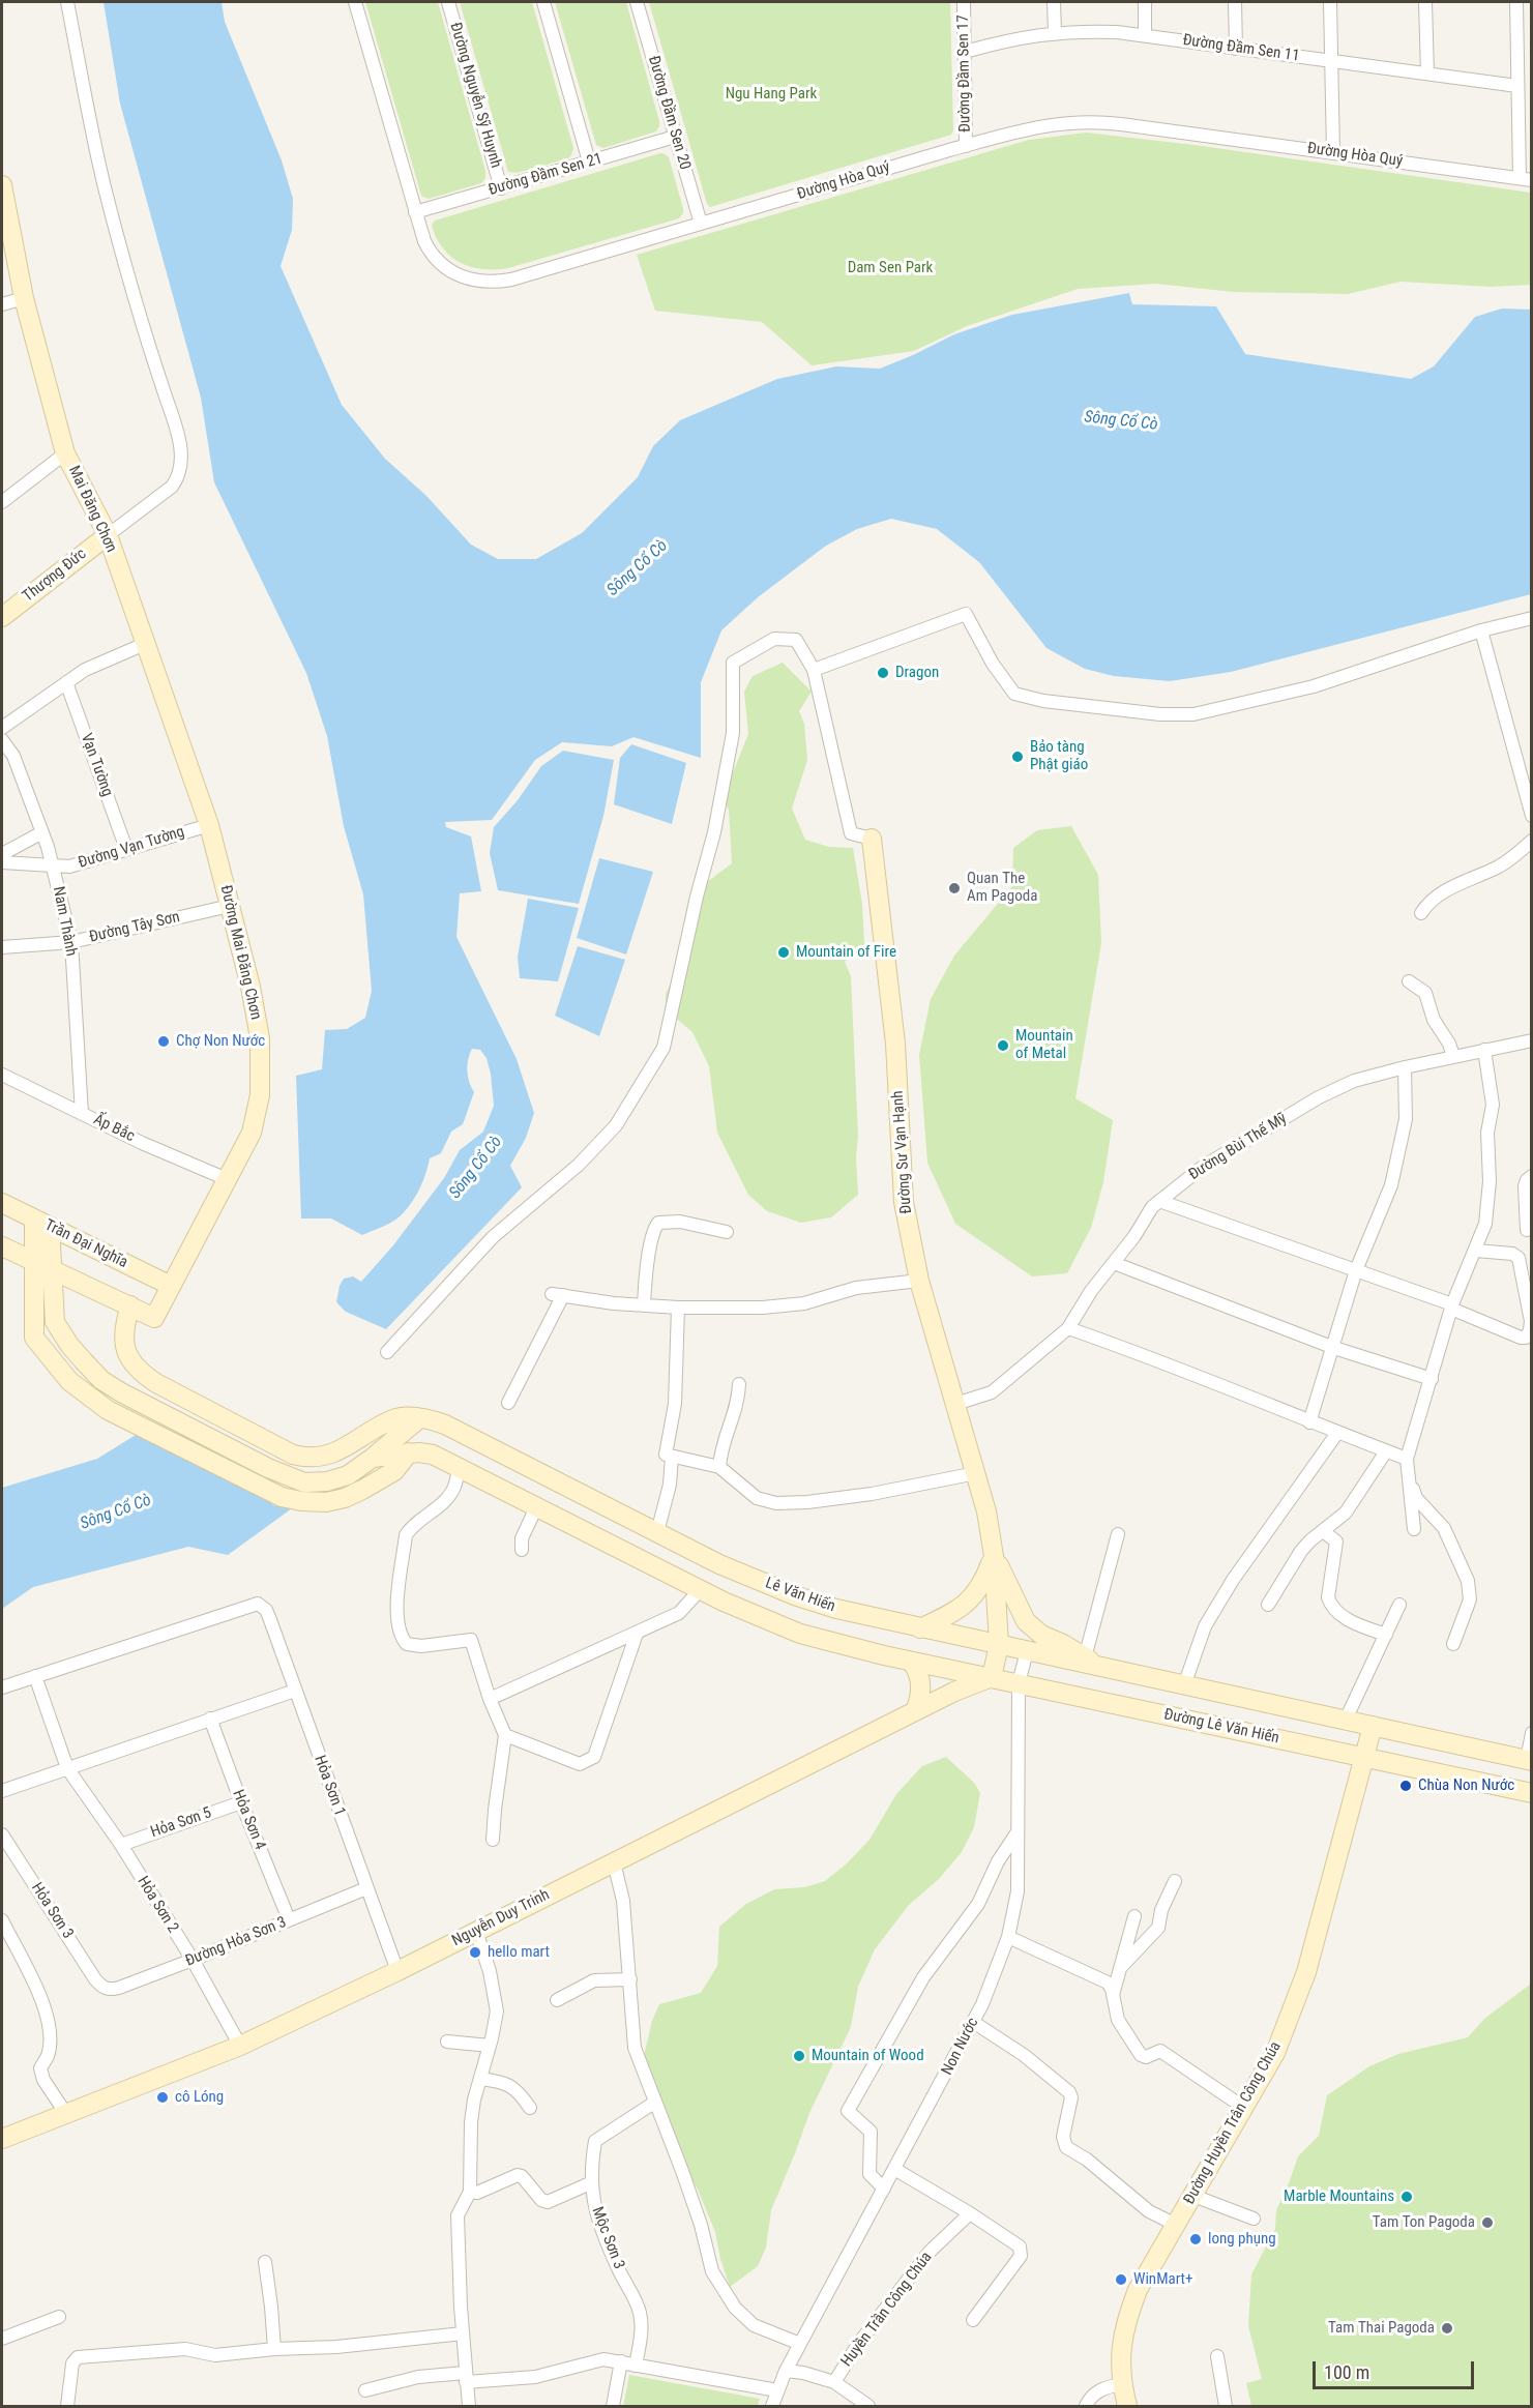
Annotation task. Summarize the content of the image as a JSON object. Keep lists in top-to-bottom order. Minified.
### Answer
{"streets":{"main road":["Mai Đăng Chơn","Thượng Đức","Đường Mai Đăng Chơn","Đường Sư Vạn Hạnh","Trần Đại Nghĩa","Lê Văn Hiến","Đường Lê Văn Hiến","Nguyễn Duy Trinh","Đường Huyền Trân Công Chúa"],"street":["Đường Đầm Sen 11","Đường Đầm Sen 17","Đường Nguyễn Sỹ Huynh","Đường Đầm Sen 20","Đường Hòa Quý","Đường Đầm Sen 21","Vạn Tường","Đường Vạn Tường","Nam Thành","Đường Tây Sơn","Ấp Bắc","Đường Bùi Thế Mỹ","Hỏa Sơn 1","Hỏa Sơn 4","Hỏa Sơn 5","Hỏa Sơn 2","Hỏa Sơn 3","Đường Hỏa Sơn 3","Non Nước","Mộc Sơn 3","Huyền Trần Công Chúa"]},"crossings":[["Đường Đầm Sen 11","Đường Đầm Sen 17"],["Đường Đầm Sen 17","Đường Hòa Quý"],["Đường Nguyễn Sỹ Huynh","Đường Đầm Sen 21"],["Đường Đầm Sen 20","Đường Hòa Quý"],["Đường Đầm Sen 20","Đường Đầm Sen 21"],["Đường Hòa Quý","Đường Đầm Sen 21"],["Mai Đăng Chơn","Thượng Đức"],["Mai Đăng Chơn","Đường Vạn Tường"],["Mai Đăng Chơn","Đường Mai Đăng Chơn"],["Vạn Tường","Đường Vạn Tường"],["Đường Vạn Tường","Nam Thành"],["Đường Vạn Tường","Đường Mai Đăng Chơn"],["Nam Thành","Đường Tây Sơn"],["Nam Thành","Ấp Bắc"],["Đường Tây Sơn","Đường Mai Đăng Chơn"],["Đường Mai Đăng Chơn","Ấp Bắc"],["Đường Mai Đăng Chơn","Trần Đại Nghĩa"],["Đường Bùi Thế Mỹ","Đường Sư Vạn Hạnh"],["Đường Sư Vạn Hạnh","Lê Văn Hiến"],["Đường Sư Vạn Hạnh","Đường Lê Văn Hiến"],["Đường Sư Vạn Hạnh","Nguyễn Duy Trinh"],["Lê Văn Hiến","Non Nước"],["Đường Lê Văn Hiến","Nguyễn Duy Trinh"],["Đường Lê Văn Hiến","Non Nước"],["Đường Lê Văn Hiến","Đường Huyền Trân Công Chúa"],["Hỏa Sơn 1","Hỏa Sơn 2"],["Hỏa Sơn 1","Nguyễn Duy Trinh"],["Hỏa Sơn 1","Đường Hỏa Sơn 3"],["Hỏa Sơn 4","Hỏa Sơn 5"],["Hỏa Sơn 4","Đường Hỏa Sơn 3"],["Hỏa Sơn 5","Hỏa Sơn 2"],["Hỏa Sơn 2","Nguyễn Duy Trinh"],["Hỏa Sơn 2","Đường Hỏa Sơn 3"],["Hỏa Sơn 3","Đường Hỏa Sơn 3"]],"water":["Sông Cổ Cò"],"parks":["Ngu Hang Park","Dam Sen Park"],"places":["Dragon","Bảo tàng Phật giáo","Quan The Am Pagoda","Mountain of Fire","Chợ Non Nước","Mountain of Metal","Chùa Non Nước","hello mart","Mountain of Wood","cô Lóng","Marble Mountains","Tam Ton Pagoda","long phụng","WinMart+","Tam Thai Pagoda"],"scale_bar":"100 m"}
